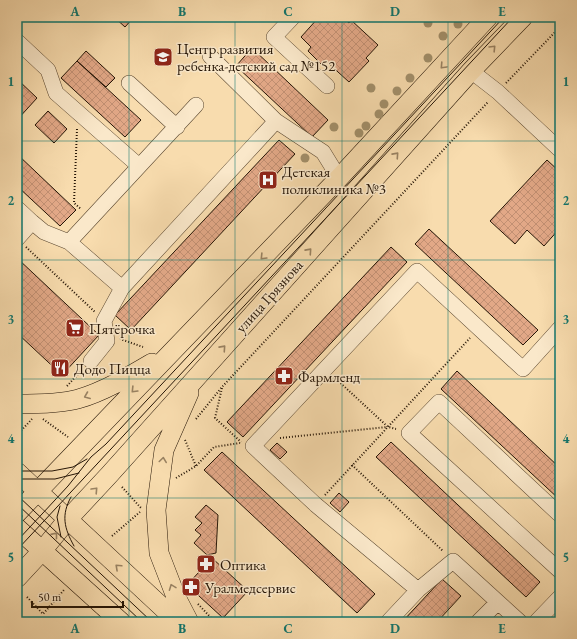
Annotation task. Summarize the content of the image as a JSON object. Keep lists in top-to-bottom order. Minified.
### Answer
{"streets":{"main road":["улица Грязнова"]},"places":{"school or university":["Центр развития ребенка-детский сад №152"],"hospital":["Детская поликлиника №3"],"supermarket":["Пятёрочка"],"restaurant":["Додо Пицца"],"pharmacy":["Фармленд","Оптика","Уралмедсервис"]},"scale_bar":"50 m","grid":{"columns":["A","B","C","D","E"],"rows":["1","2","3","4","5"]}}
